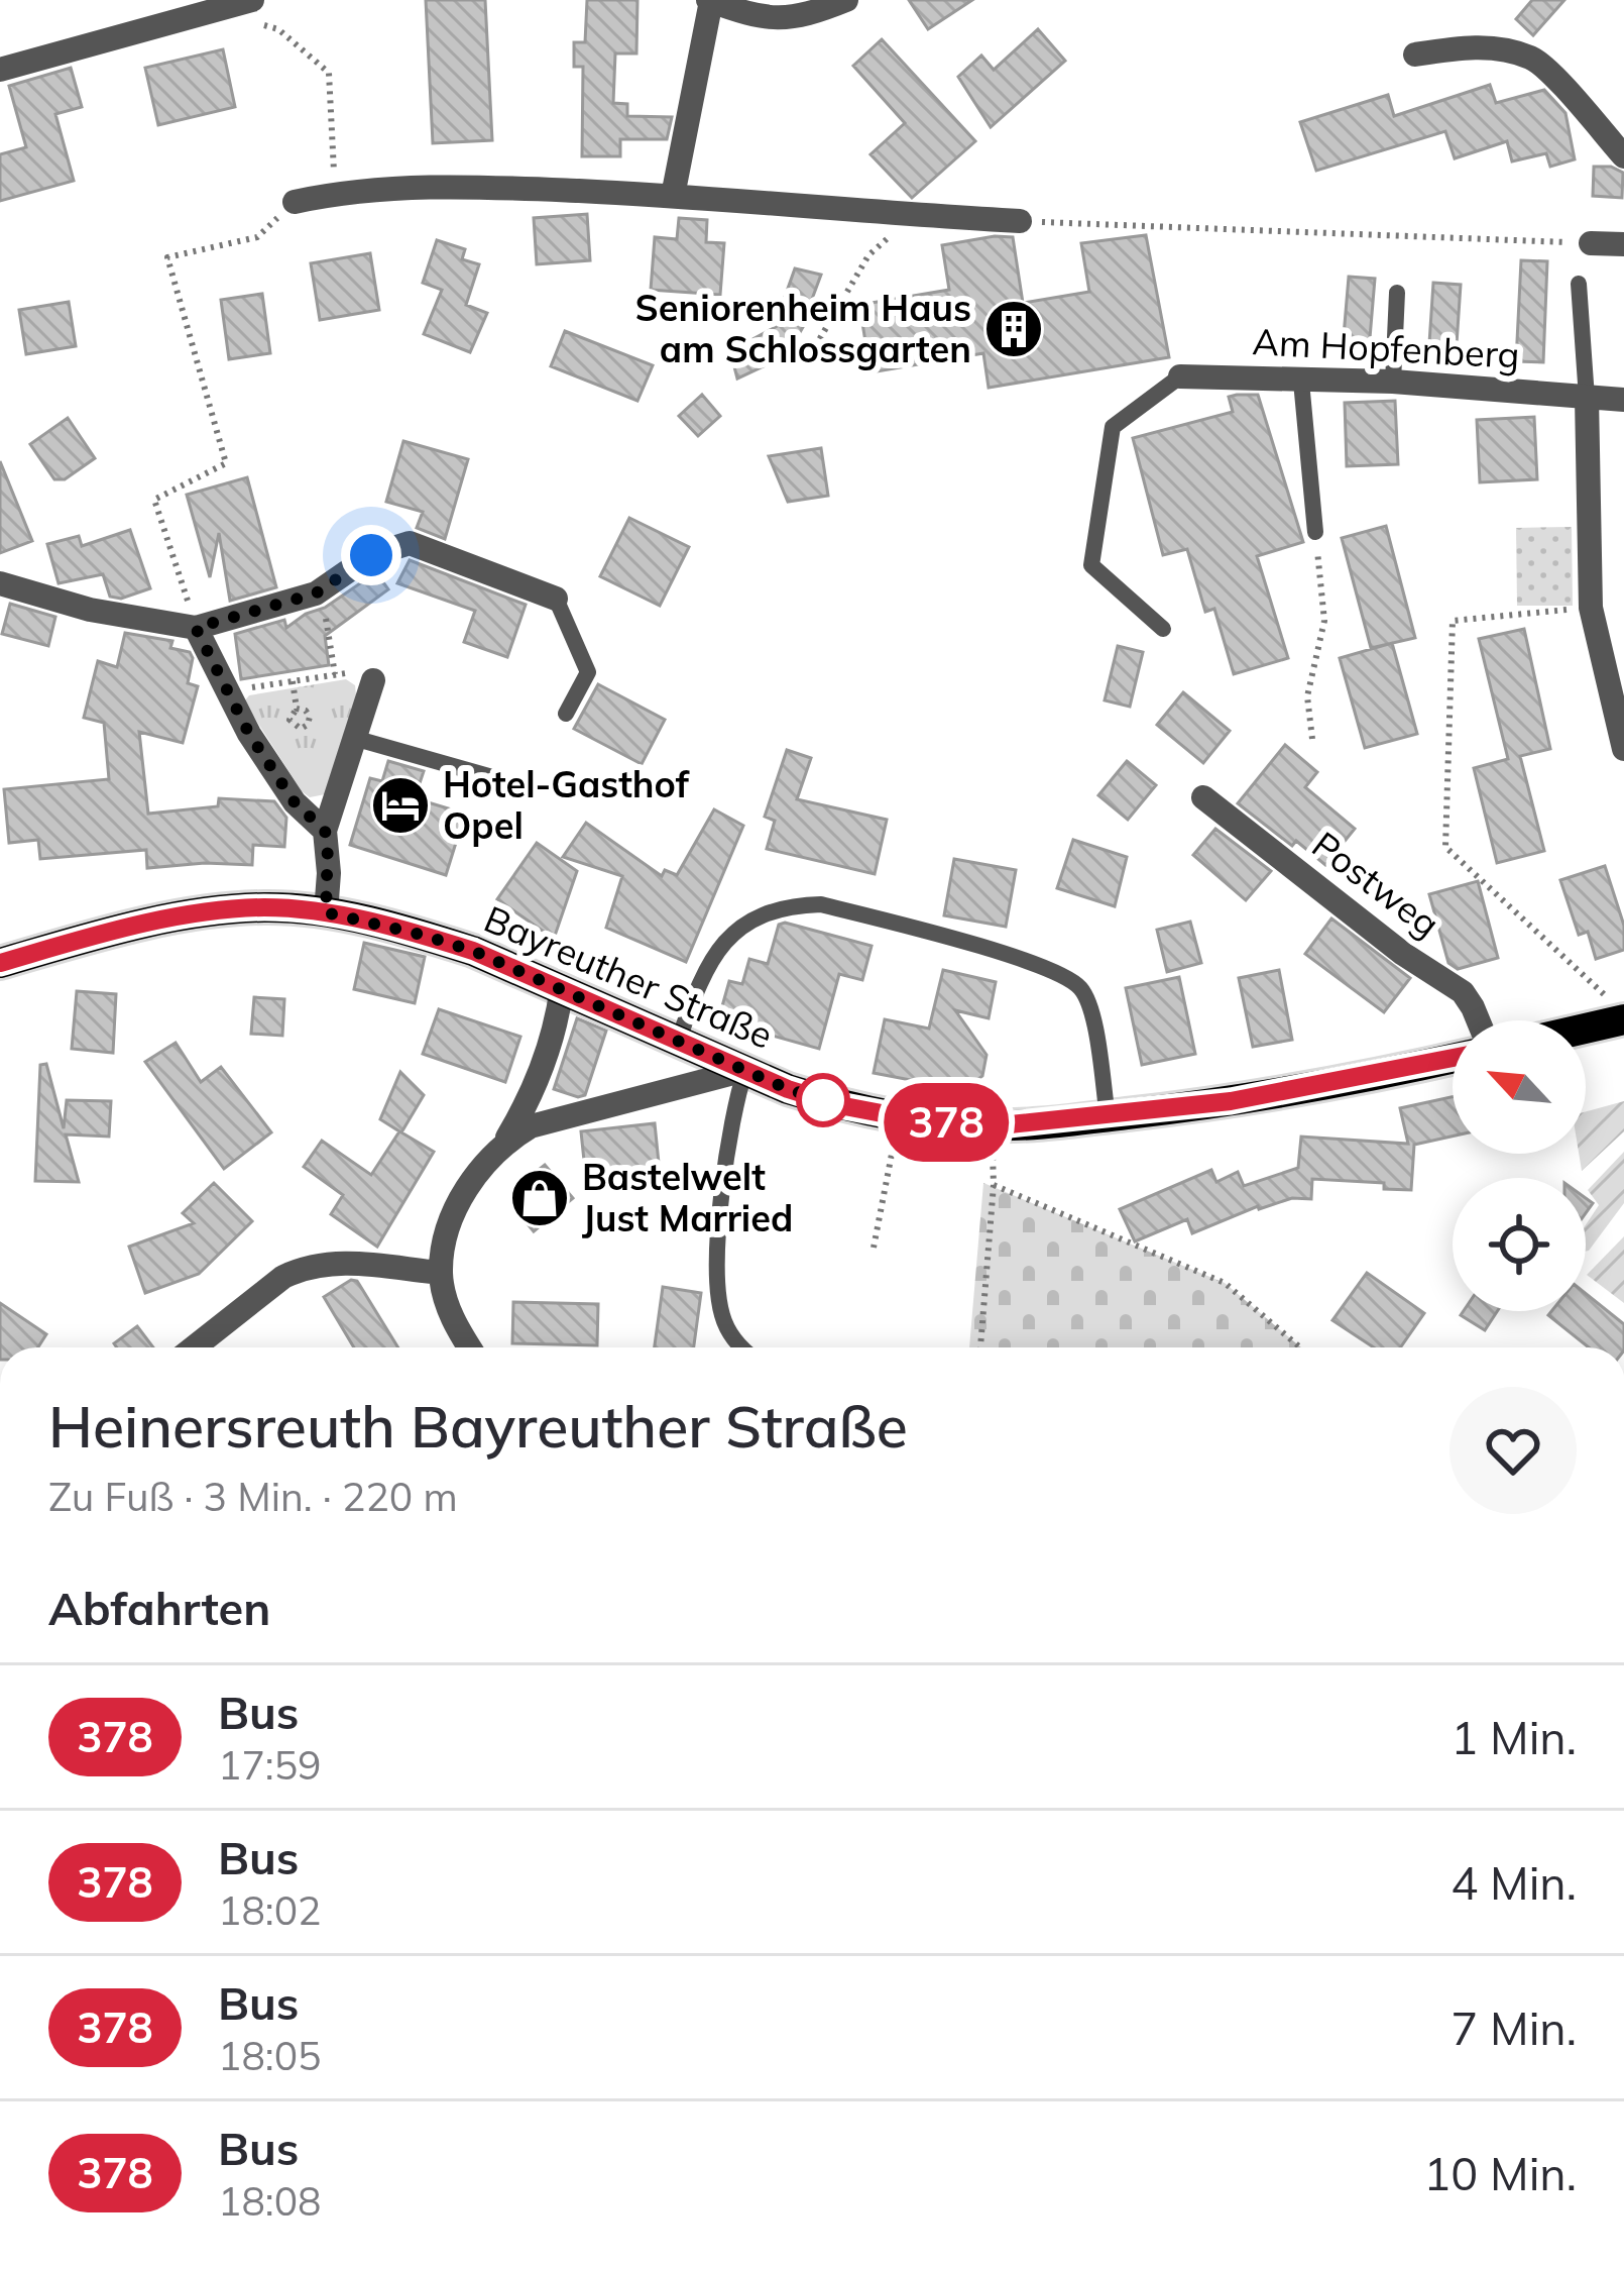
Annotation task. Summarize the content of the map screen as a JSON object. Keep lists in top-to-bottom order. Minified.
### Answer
{"streets":{"main road":["Bayreuther Straße"],"street":["Am Hopfenberg","Postweg"]},"places":{"building":["Seniorenheim Haus am Schlossgarten"],"hotel":["Hotel-Gasthof Opel"],"shop":["Bastelwelt Just Married"]},"lines":["bus line 378"],"north":"top left","page":{"on_map":"378","heading":[["Heinersreuth Bayreuther Straße","Zu Fuß · 3 Min. · 220 m"],"Abfahrten"],"list":[{"mark":"378","name":"Bus","note":"17:59","value":"1 Min."},{"mark":"378","name":"Bus","note":"18:02","value":"4 Min."},{"mark":"378","name":"Bus","note":"18:05","value":"7 Min."},{"mark":"378","name":"Bus","note":"18:08","value":"10 Min."}]}}
